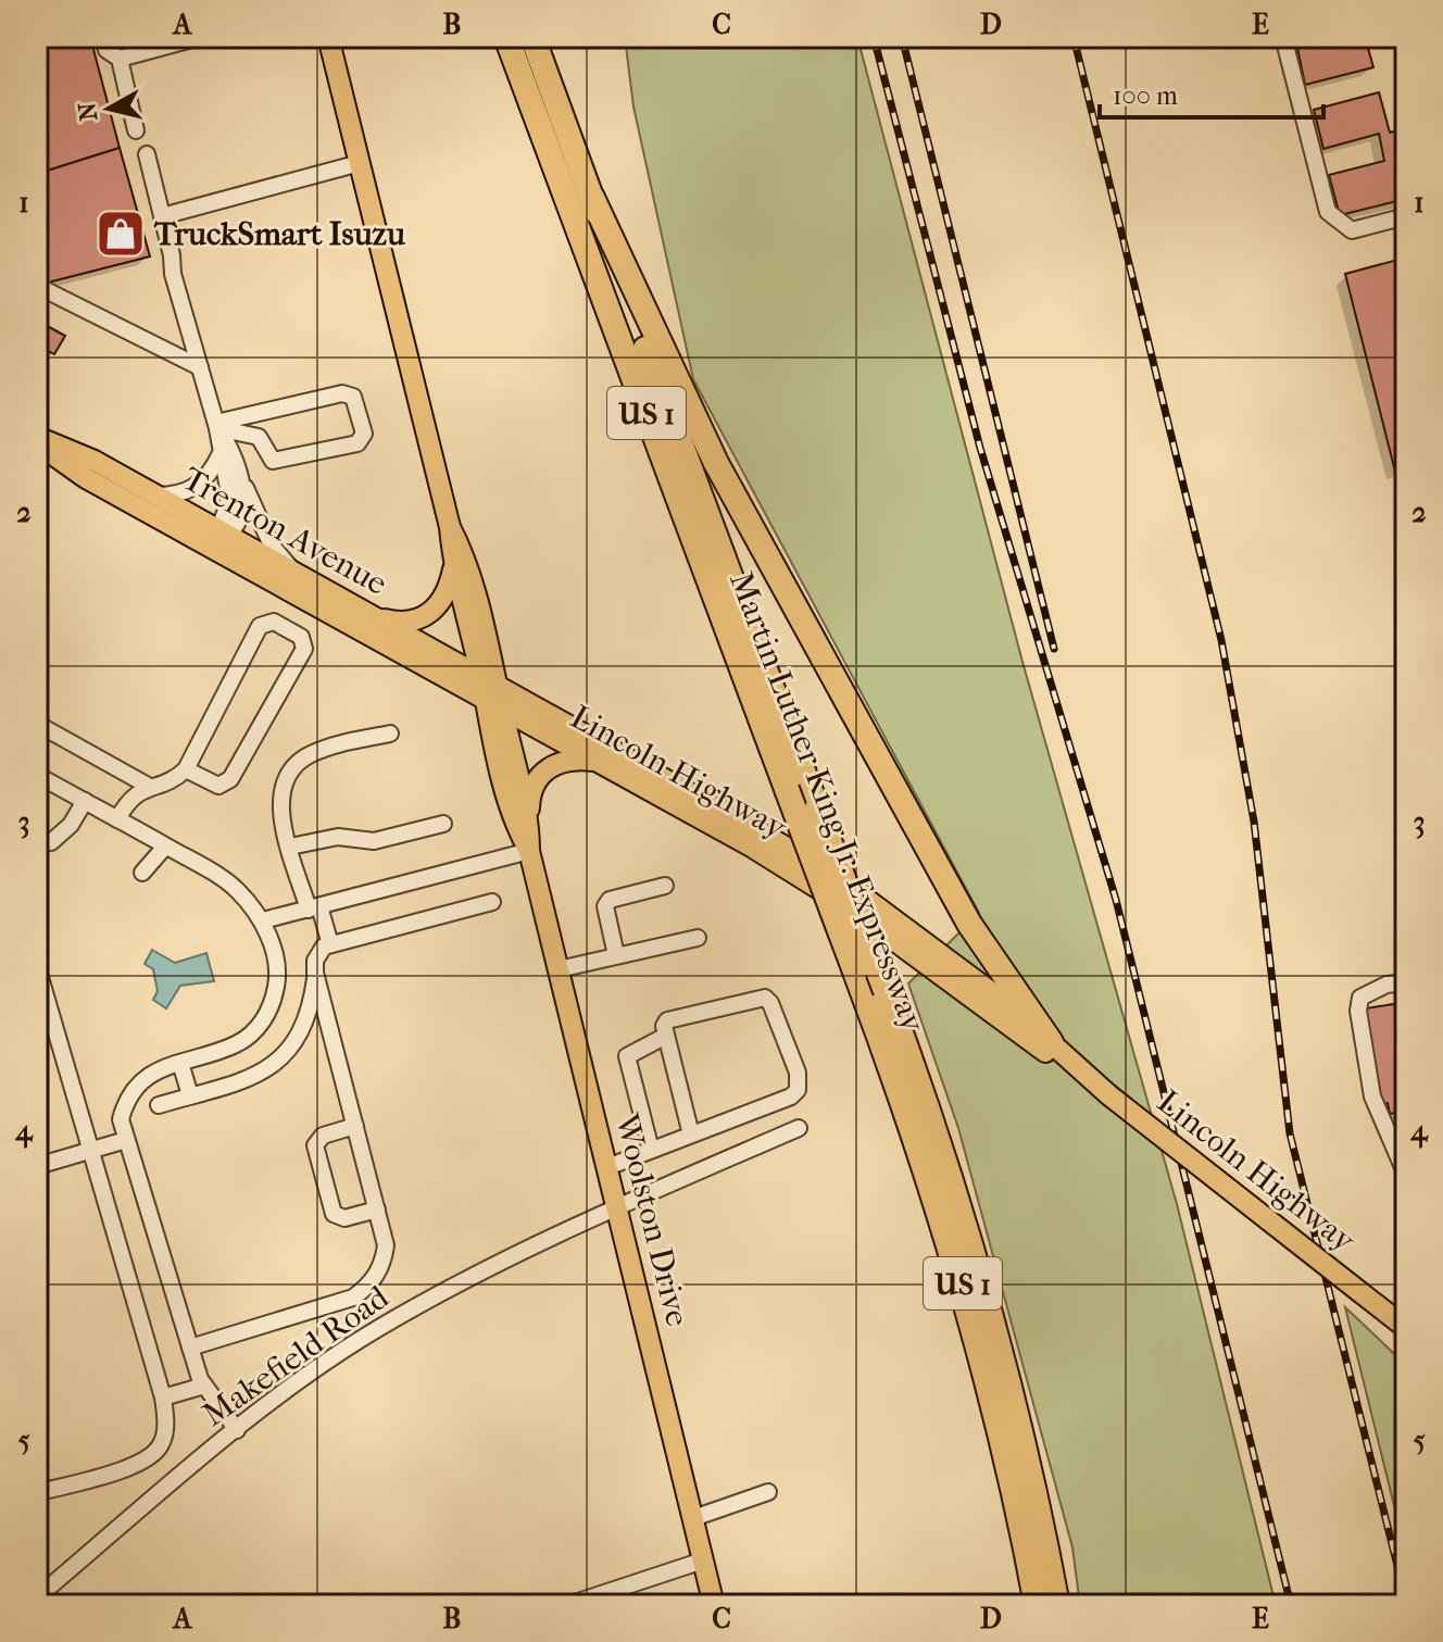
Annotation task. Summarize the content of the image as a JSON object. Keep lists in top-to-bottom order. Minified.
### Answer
{"streets":{"highway":["US 1","Martin Luther King Jr. Expressway"],"main road":["Trenton Avenue","Lincoln Highway","Woolston Drive"],"street":["Makefield Road"]},"crossings":[["Lincoln Highway","Woolston Drive"],["Woolston Drive","Makefield Road"]],"places":{"shop":["TruckSmart Isuzu"]},"scale_bar":"100 m","north":"left","grid":{"columns":["A","B","C","D","E"],"rows":["1","2","3","4","5"]}}
